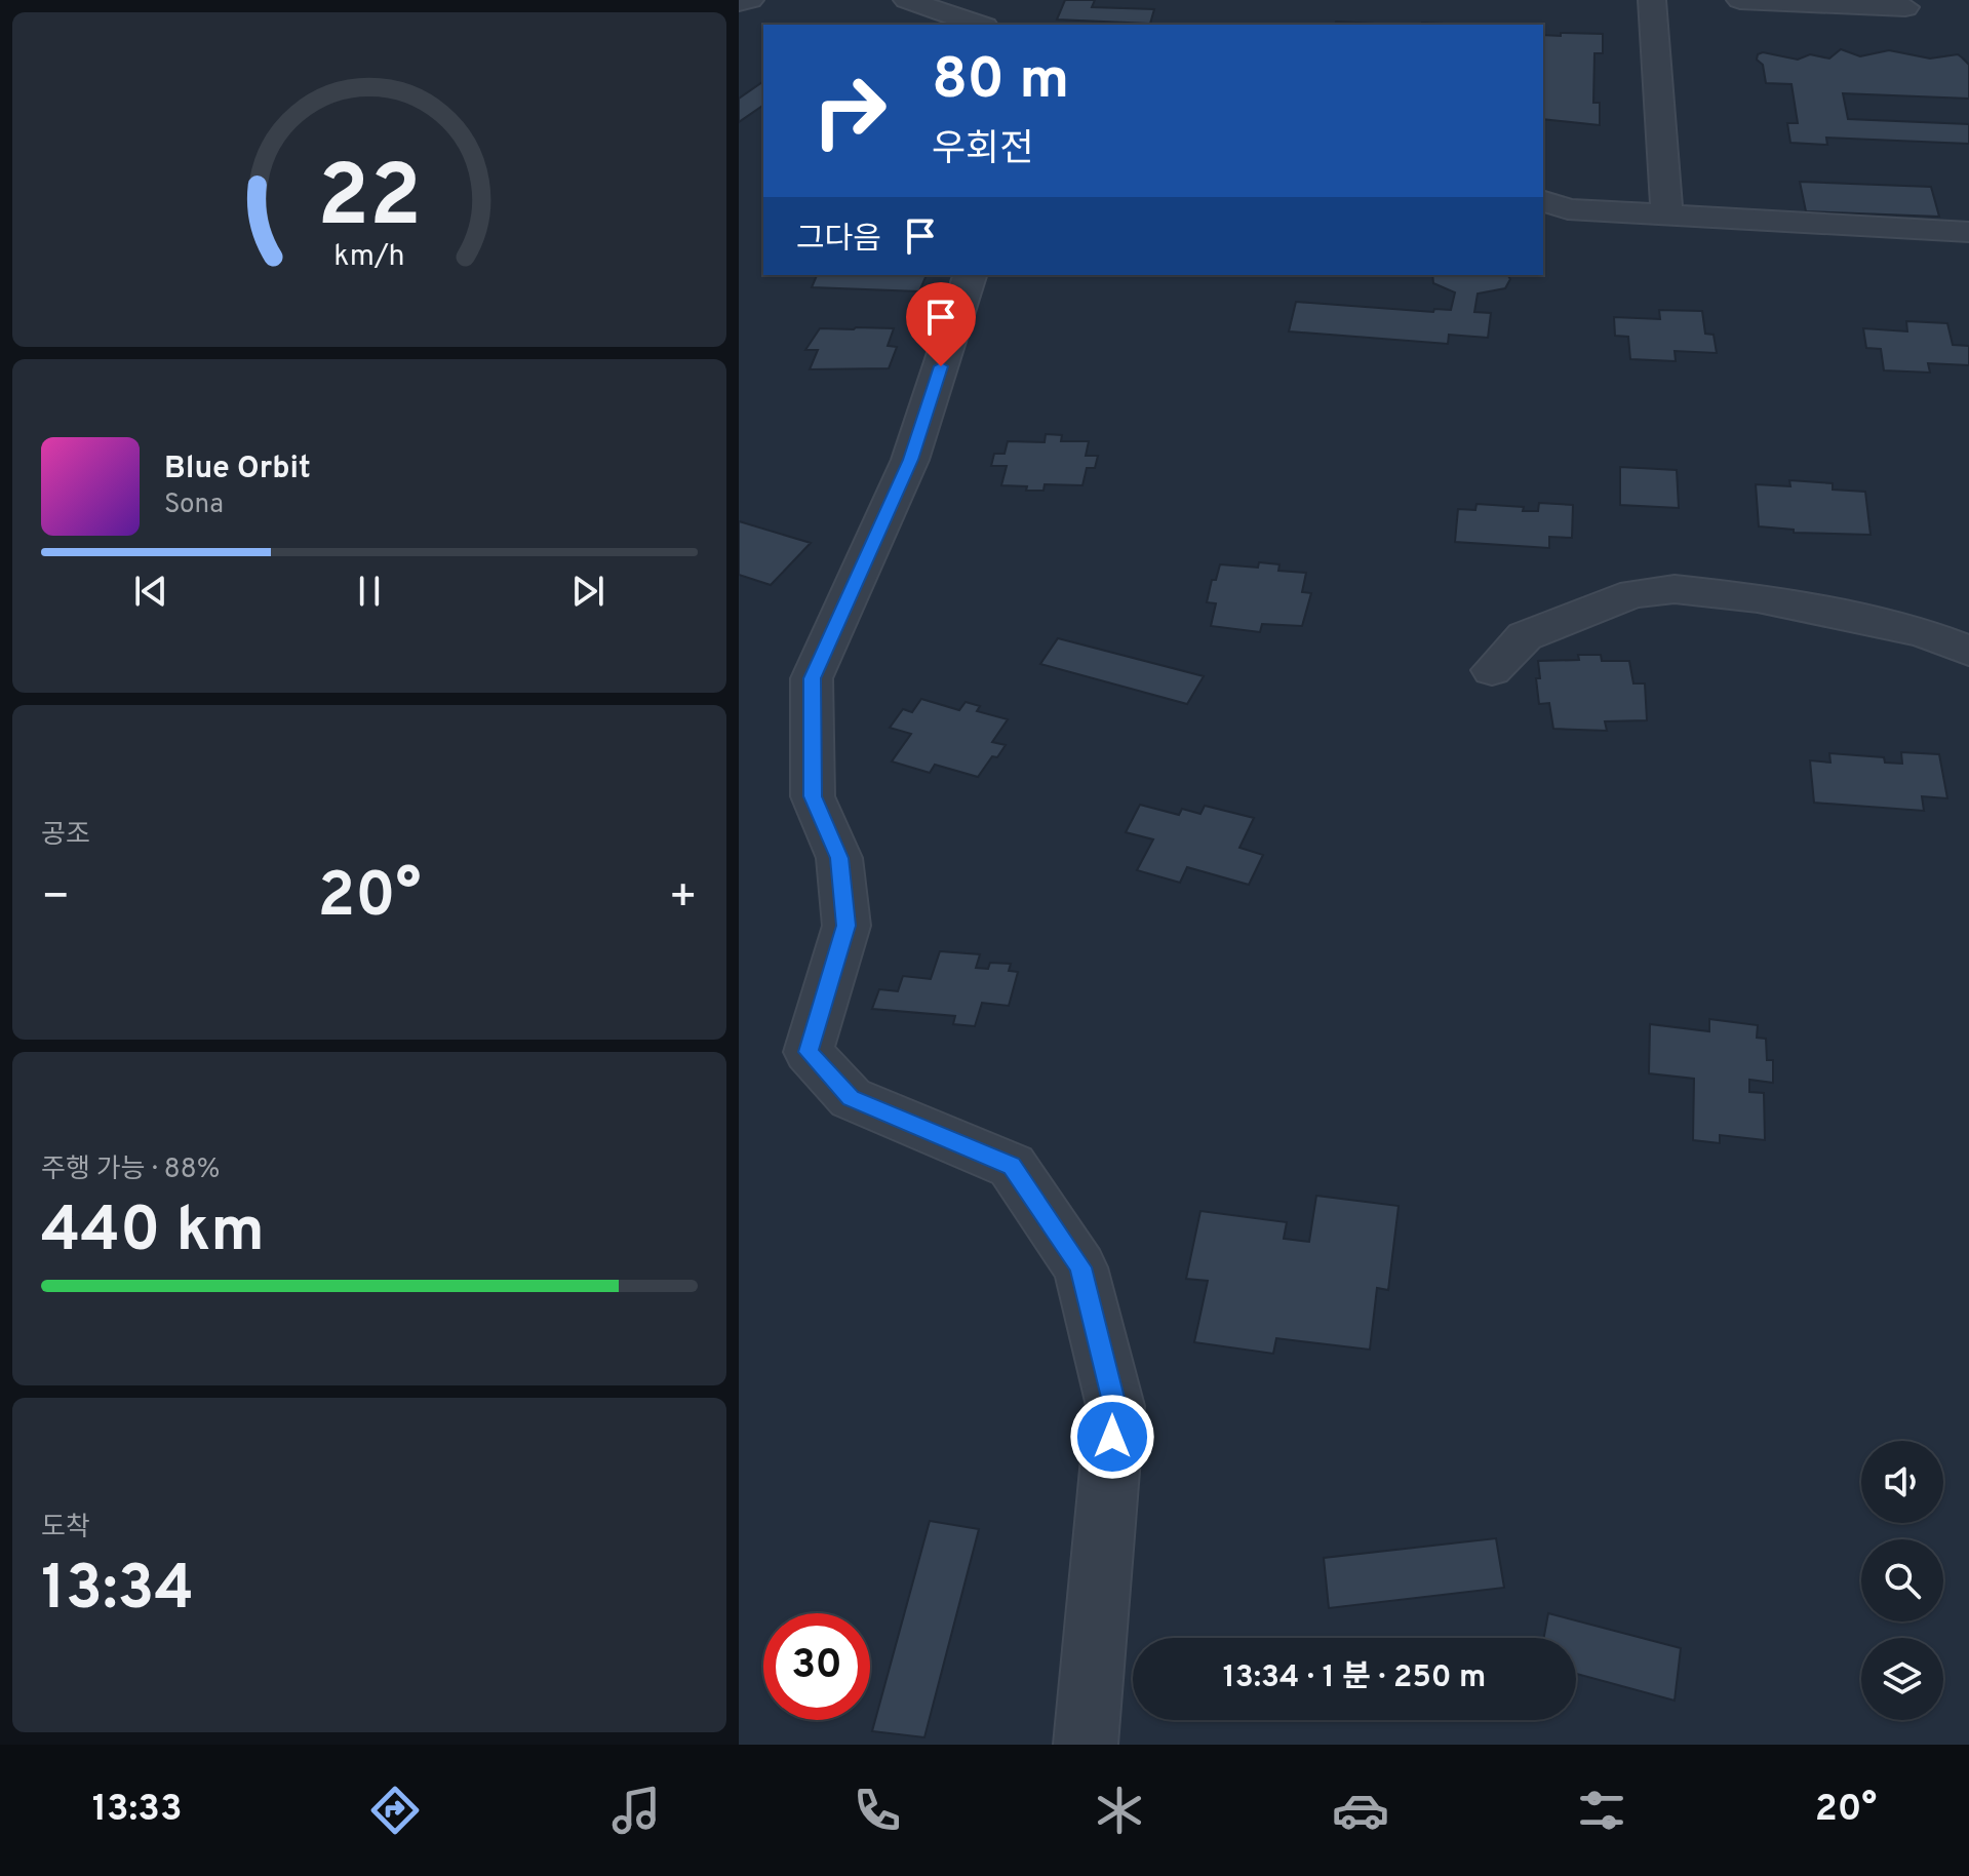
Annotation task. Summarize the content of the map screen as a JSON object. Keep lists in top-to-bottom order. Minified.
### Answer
{"page":{"turn":["80 m","우회전"],"then":"그다음","song":["Blue Orbit","Sona"],"tile":["공조",["주행 가능 · 88%","440 km"],["도착","13:34"]],"heat":["−","20°","+"],"limit":"30","trip":"13:34 · 1 분 · 250 m","tabs":["13:33","20°"],"gauge":["22","km/h"]}}
